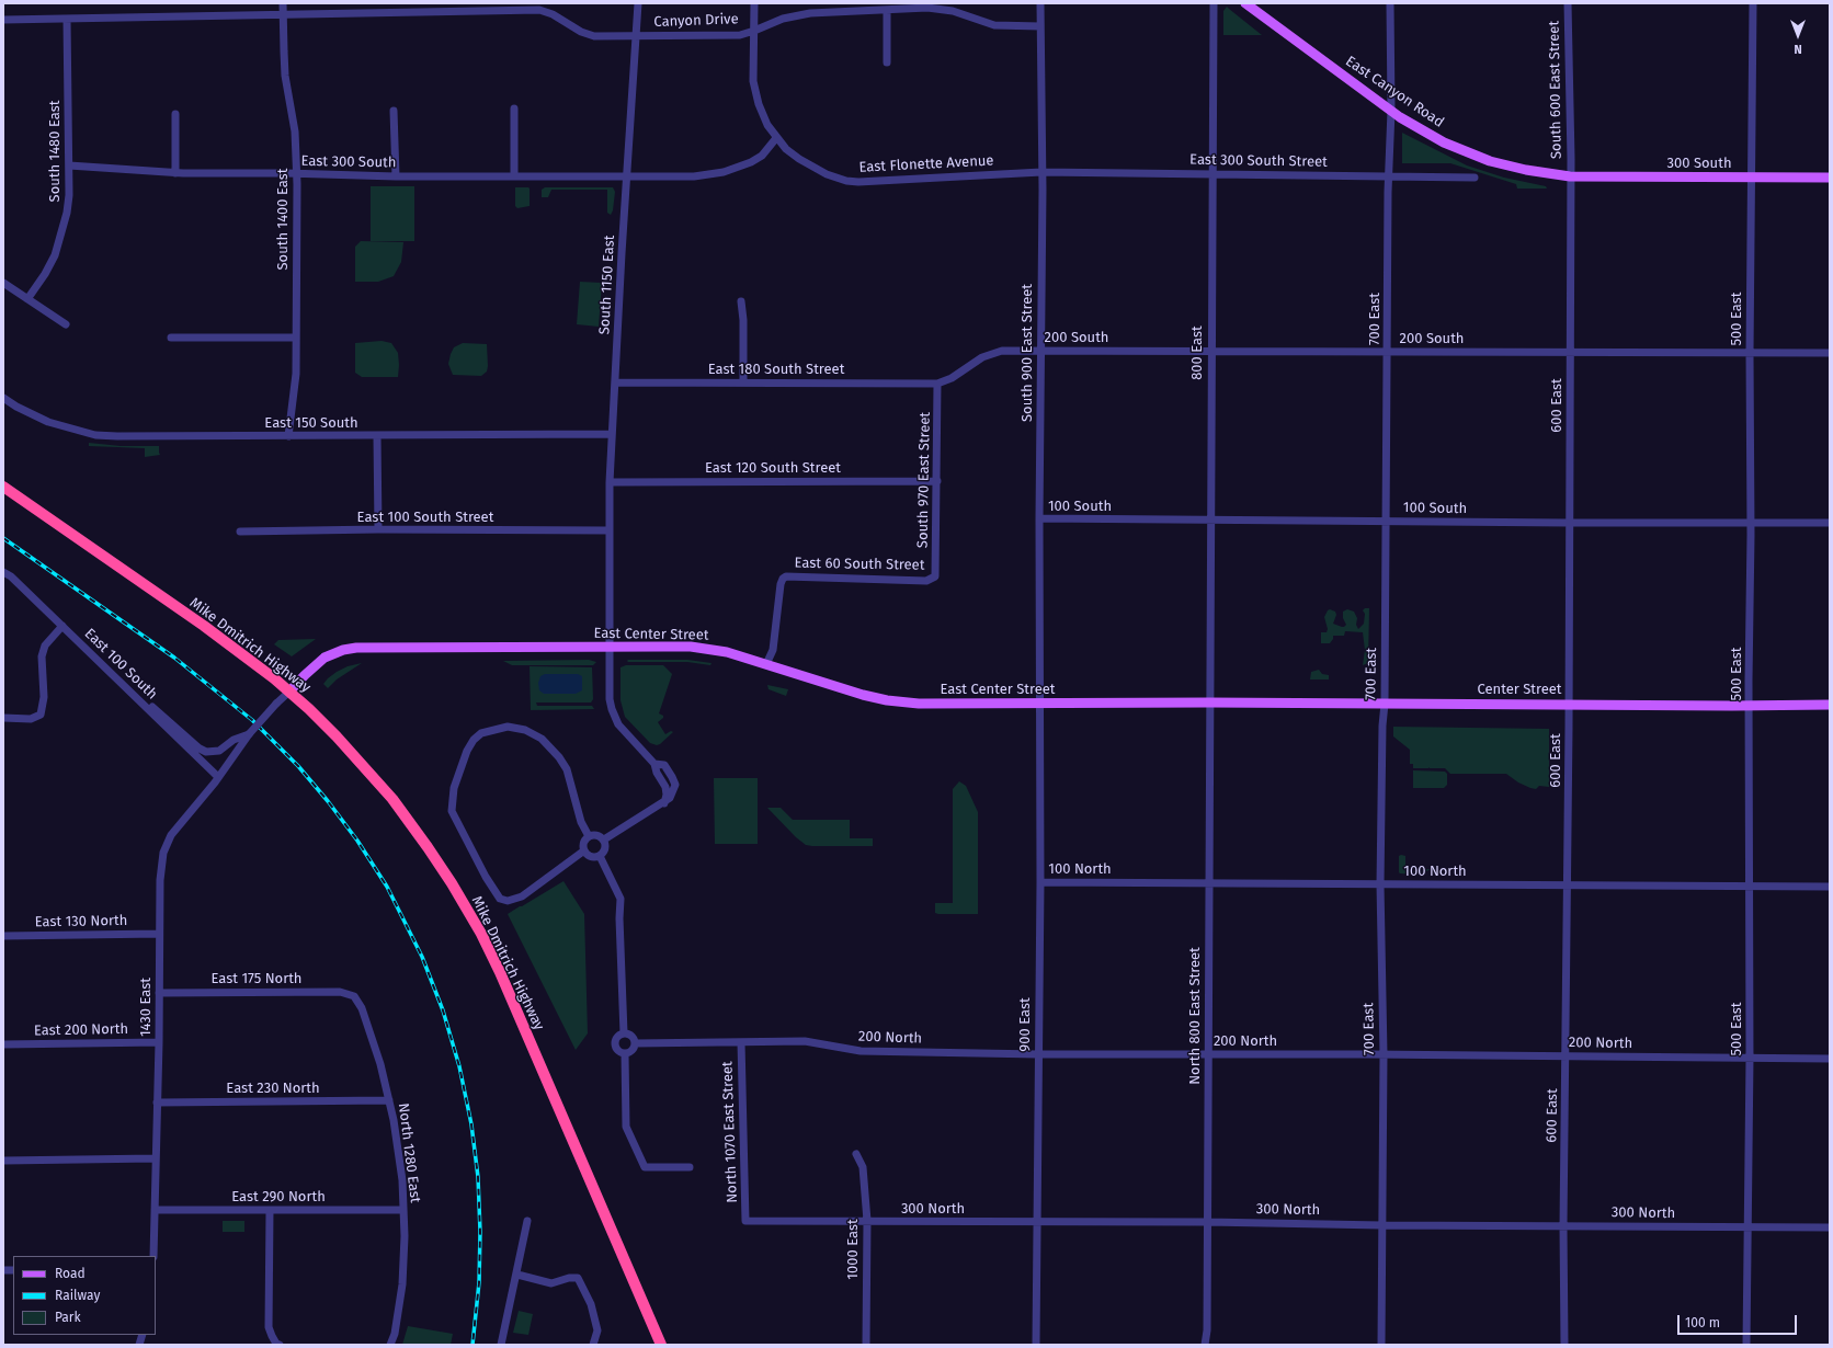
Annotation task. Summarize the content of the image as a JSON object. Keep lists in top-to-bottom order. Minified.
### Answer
{"streets":{"highway":["Mike Dmitrich Highway"],"main road":["East Canyon Road","300 South","East Center Street","Center Street"],"street":["Canyon Drive","South 600 East Street","South 1480 East","East 300 South Street","East 300 South","East Flonette Avenue","South 1400 East","South 1150 East","700 East","500 East","200 South","South 900 East Street","800 East","East 180 South Street","600 East","East 150 South","East 120 South Street","South 970 East Street","100 South","East 100 South Street","East 60 South Street","East 100 South","100 North","East 130 North","East 175 North","1430 East","North 800 East Street","900 East","East 200 North","200 North","East 230 North","North 1070 East Street","North 1280 East","East 290 North","300 North","1000 East"]},"crossings":[["Canyon Drive","South 1480 East"],["Canyon Drive","East Flonette Avenue"],["Canyon Drive","South 1400 East"],["Canyon Drive","South 1150 East"],["Canyon Drive","South 900 East Street"],["South 600 East Street","East Canyon Road"],["South 600 East Street","300 South"],["South 600 East Street","600 East"],["East Canyon Road","300 South"],["East Canyon Road","700 East"],["East Canyon Road","600 East"],["South 1480 East","East 300 South"],["East 300 South Street","East Flonette Avenue"],["East 300 South Street","700 East"],["East 300 South Street","South 900 East Street"],["East 300 South Street","800 East"],["East 300 South","South 1400 East"],["East 300 South","South 1150 East"],["300 South","500 East"],["300 South","600 East"],["East Flonette Avenue","South 900 East Street"],["South 1400 East","East 150 South"],["South 1150 East","East 180 South Street"],["South 1150 East","East 150 South"],["South 1150 East","East 120 South Street"],["South 1150 East","East 100 South Street"],["South 1150 East","East Center Street"],["700 East","200 South"],["700 East","100 South"],["700 East","Center Street"],["700 East","100 North"],["700 East","200 North"],["700 East","300 North"],["500 East","200 South"],["500 East","100 South"],["500 East","Center Street"],["500 East","100 North"],["500 East","200 North"],["500 East","300 North"],["200 South","South 900 East Street"],["200 South","800 East"],["200 South","East 180 South Street"],["200 South","600 East"],["200 South","South 970 East Street"],["South 900 East Street","100 South"],["South 900 East Street","East Center Street"],["South 900 East Street","900 East"],["800 East","100 South"],["800 East","East Center Street"],["800 East","Center Street"],["800 East","North 800 East Street"],["East 180 South Street","South 970 East Street"],["600 East","100 South"],["600 East","Center Street"],["600 East","100 North"],["600 East","200 North"],["600 East","300 North"],["East 120 South Street","South 970 East Street"],["South 970 East Street","East 60 South Street"],["East 60 South Street","East Center Street"],["East Center Street","Mike Dmitrich Highway"],["East Center Street","East 100 South"],["East Center Street","Center Street"],["East Center Street","1430 East"],["East Center Street","North 800 East Street"],["East Center Street","900 East"],["East 100 South","1430 East"],["Center Street","North 800 East Street"],["100 North","North 800 East Street"],["100 North","900 East"],["East 130 North","1430 East"],["East 175 North","1430 East"],["East 175 North","North 1280 East"],["1430 East","East 200 North"],["1430 East","East 230 North"],["1430 East","East 290 North"],["North 800 East Street","200 North"],["North 800 East Street","300 North"],["900 East","200 North"],["900 East","300 North"],["200 North","North 1070 East Street"],["East 230 North","North 1280 East"],["North 1070 East Street","300 North"],["North 1280 East","East 290 North"],["300 North","1000 East"]],"legend":["Road","Railway","Park"],"scale_bar":"100 m","north":"bottom"}
